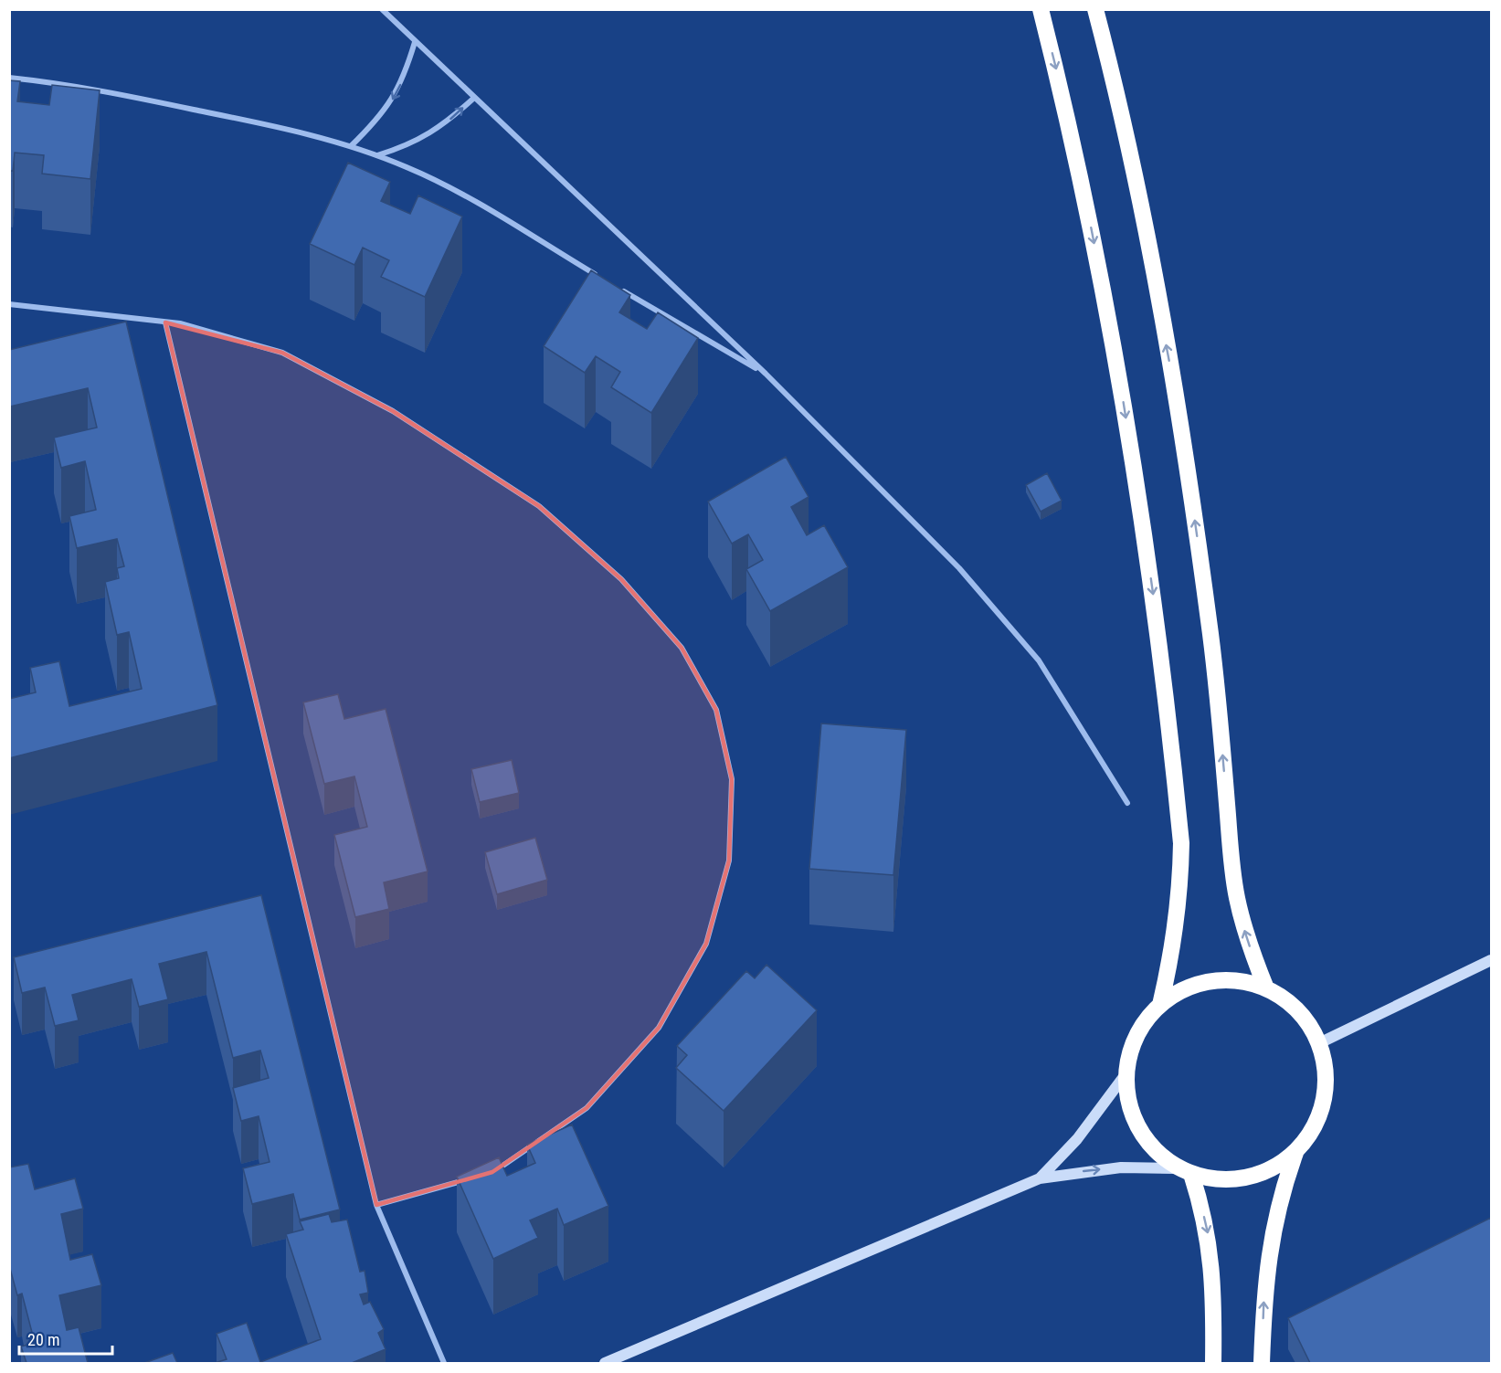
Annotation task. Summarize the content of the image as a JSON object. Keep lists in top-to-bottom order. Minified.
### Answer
{"scale_bar":"20 m"}
